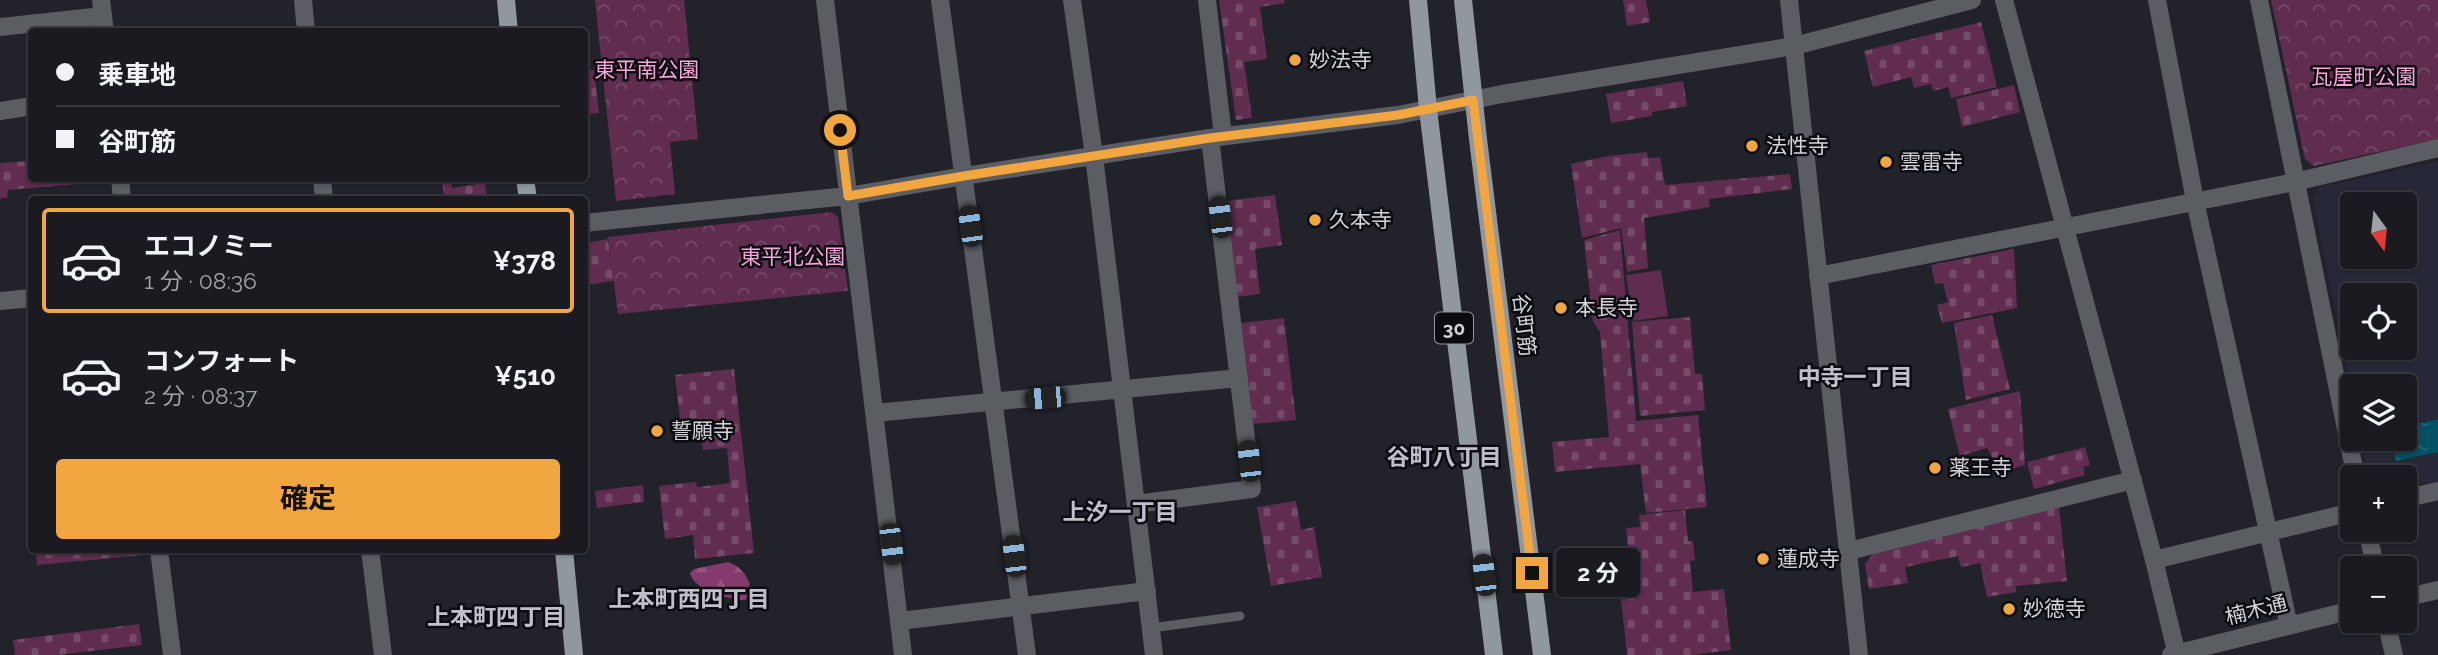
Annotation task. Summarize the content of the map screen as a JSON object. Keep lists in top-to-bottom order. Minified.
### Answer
{"streets":{"main road":["谷町筋","30"],"street":["楠木通"]},"districts":["中寺一丁目","谷町八丁目","上汐一丁目","上本町西四丁目","上本町四丁目"],"parks":["東平南公園","瓦屋町公園","東平北公園"],"places":["妙法寺","法性寺","雲雷寺","久本寺","本長寺","誓願寺","薬王寺","蓮成寺","妙徳寺"],"north":"bottom","page":{"banner":["乗車地","谷町筋"],"map_buttons":["+","−"],"list":[{"name":"エコノミー","note":"1 分 · 08:36","value":"¥378"},{"name":"コンフォート","note":"2 分 · 08:37","value":"¥510"}],"buttons":"確定","bubble":"2 分"}}
